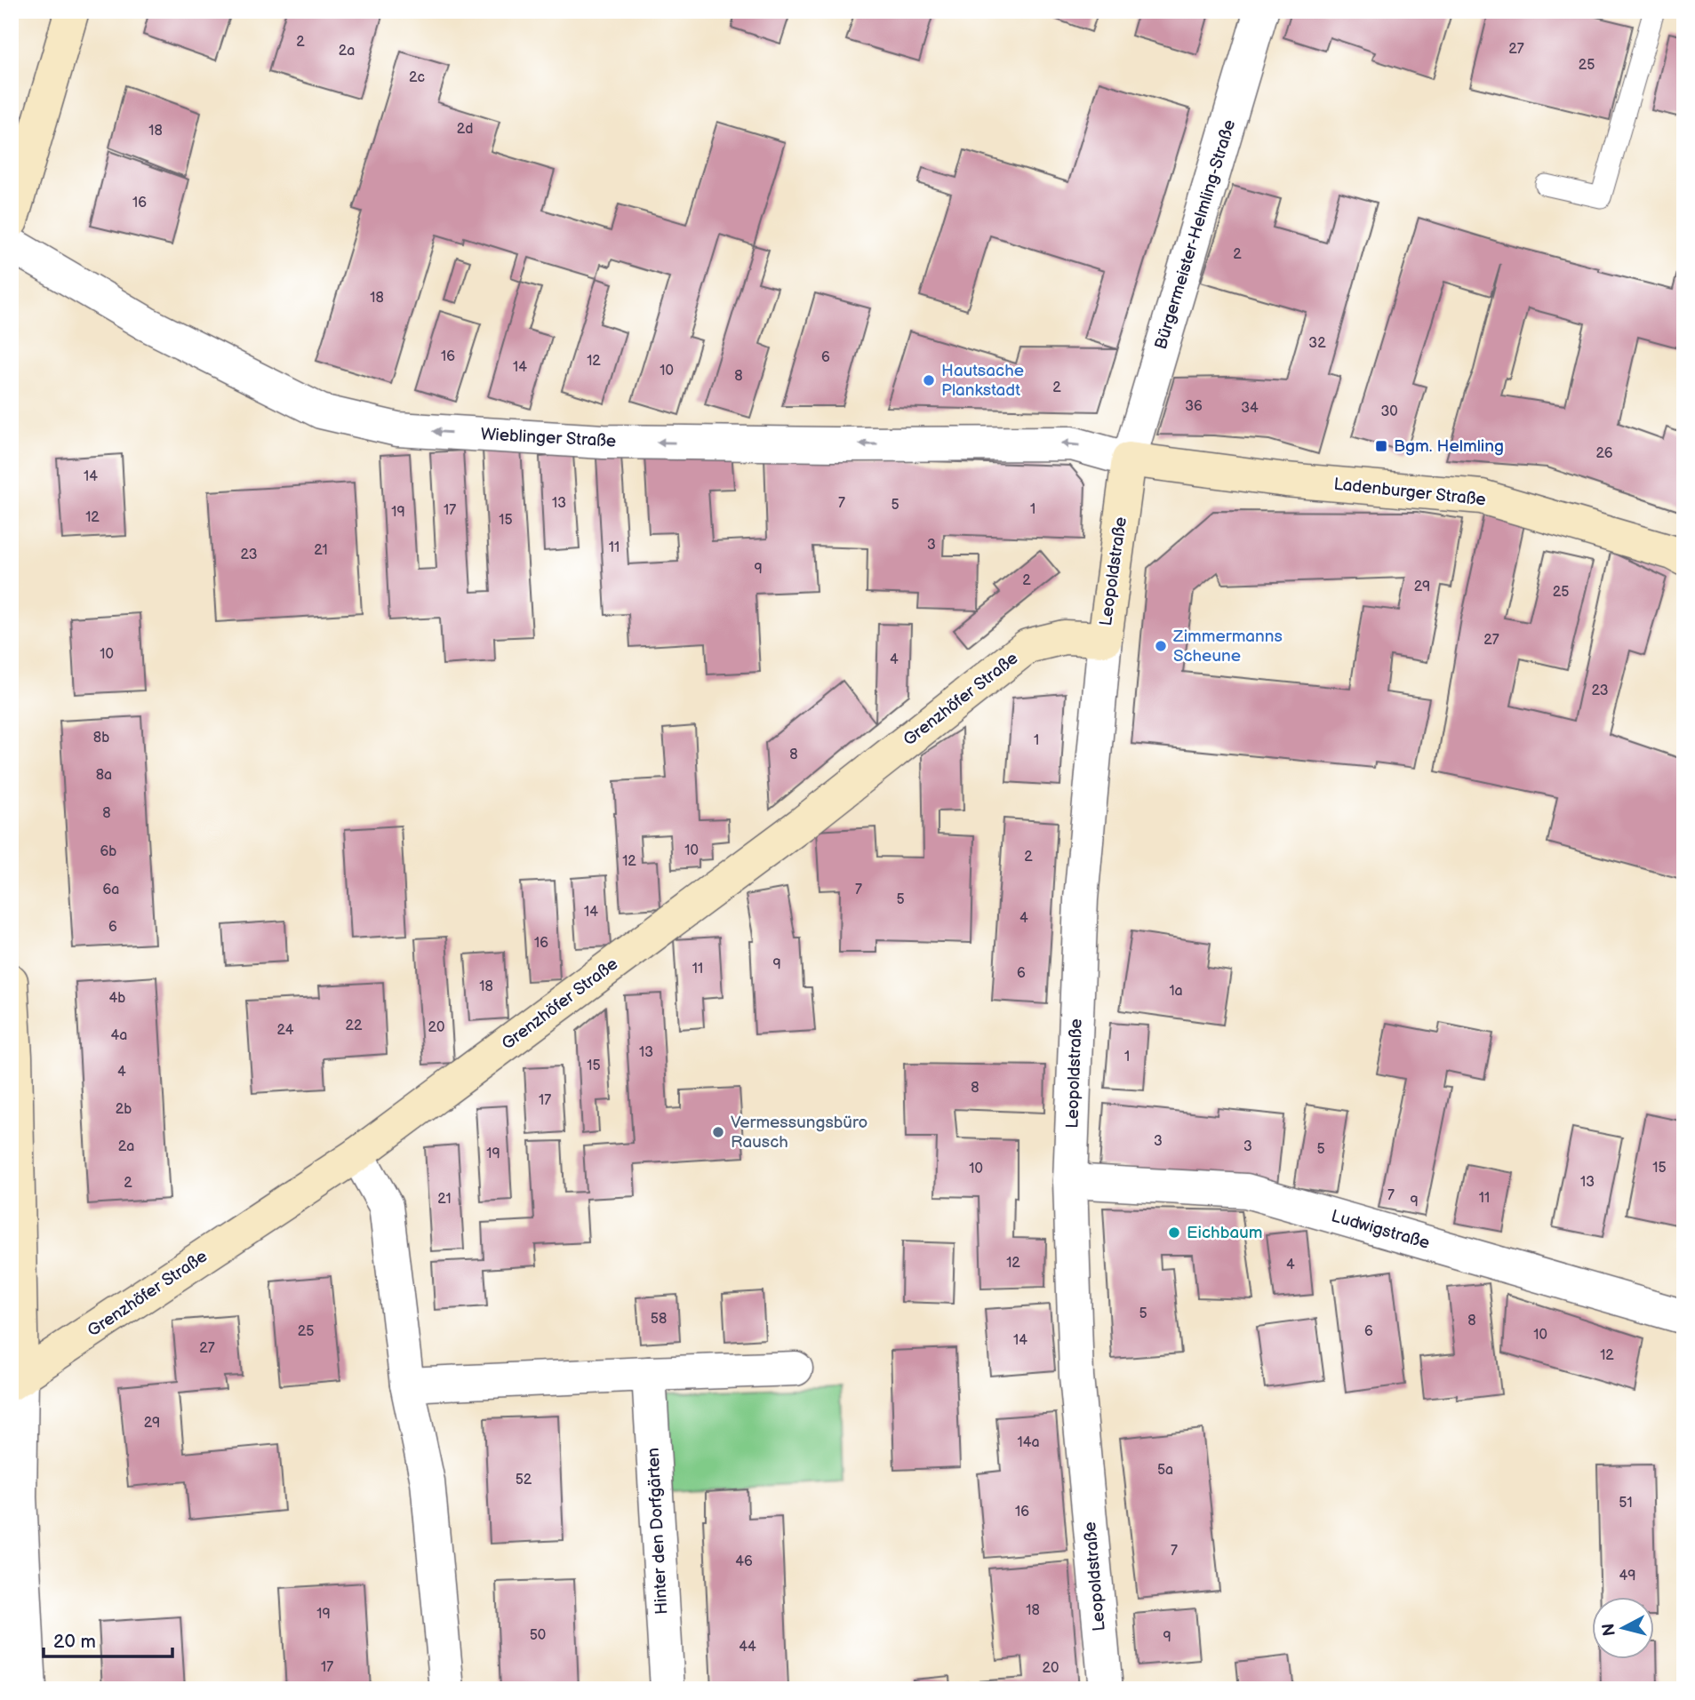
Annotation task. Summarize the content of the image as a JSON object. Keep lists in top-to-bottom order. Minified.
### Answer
{"streets":{"street":["Bürgermeister-Helmling-Straße","Wieblinger Straße","Ladenburger Straße","Leopoldstraße","Grenzhöfer Straße","Ludwigstraße","Hinter den Dorfgärten"]},"crossings":[["Bürgermeister-Helmling-Straße","Wieblinger Straße"],["Bürgermeister-Helmling-Straße","Ladenburger Straße"],["Bürgermeister-Helmling-Straße","Leopoldstraße"],["Wieblinger Straße","Ladenburger Straße"],["Wieblinger Straße","Leopoldstraße"],["Ladenburger Straße","Leopoldstraße"],["Leopoldstraße","Grenzhöfer Straße"],["Leopoldstraße","Ludwigstraße"]],"one_way":["Wieblinger Straße"],"places":{"other":["Hautsache Plankstadt","Zimmermanns Scheune","Vermessungsbüro Rausch","Eichbaum"],"transit":["Bgm. Helmling"]},"house_numbers":["2","27","2a","25","2c","2d","18","16","2","18","32","16","6","12","14","10","8","2","36","34","30","26","14","13","7","5","1","17","19","12","15","3","11","21","23","9","2","29","25","27","10","4","23","8b","1","8","8a","8","10","6b","2","12","6a","7","5","14","4","6","16","9","11","6","18","1a","4b","22","20","24","4a","13","1","15","4","8","17","2b","3","2a","3","5","19","15","10","13","2","7","11","21","9","12","4","5","58","8","25","6","10","14","27","12","29","14a","5a","52","51","16","7","46","49","18","19","50","9","44","17","20"],"scale_bar":"20 m","north":"left"}
